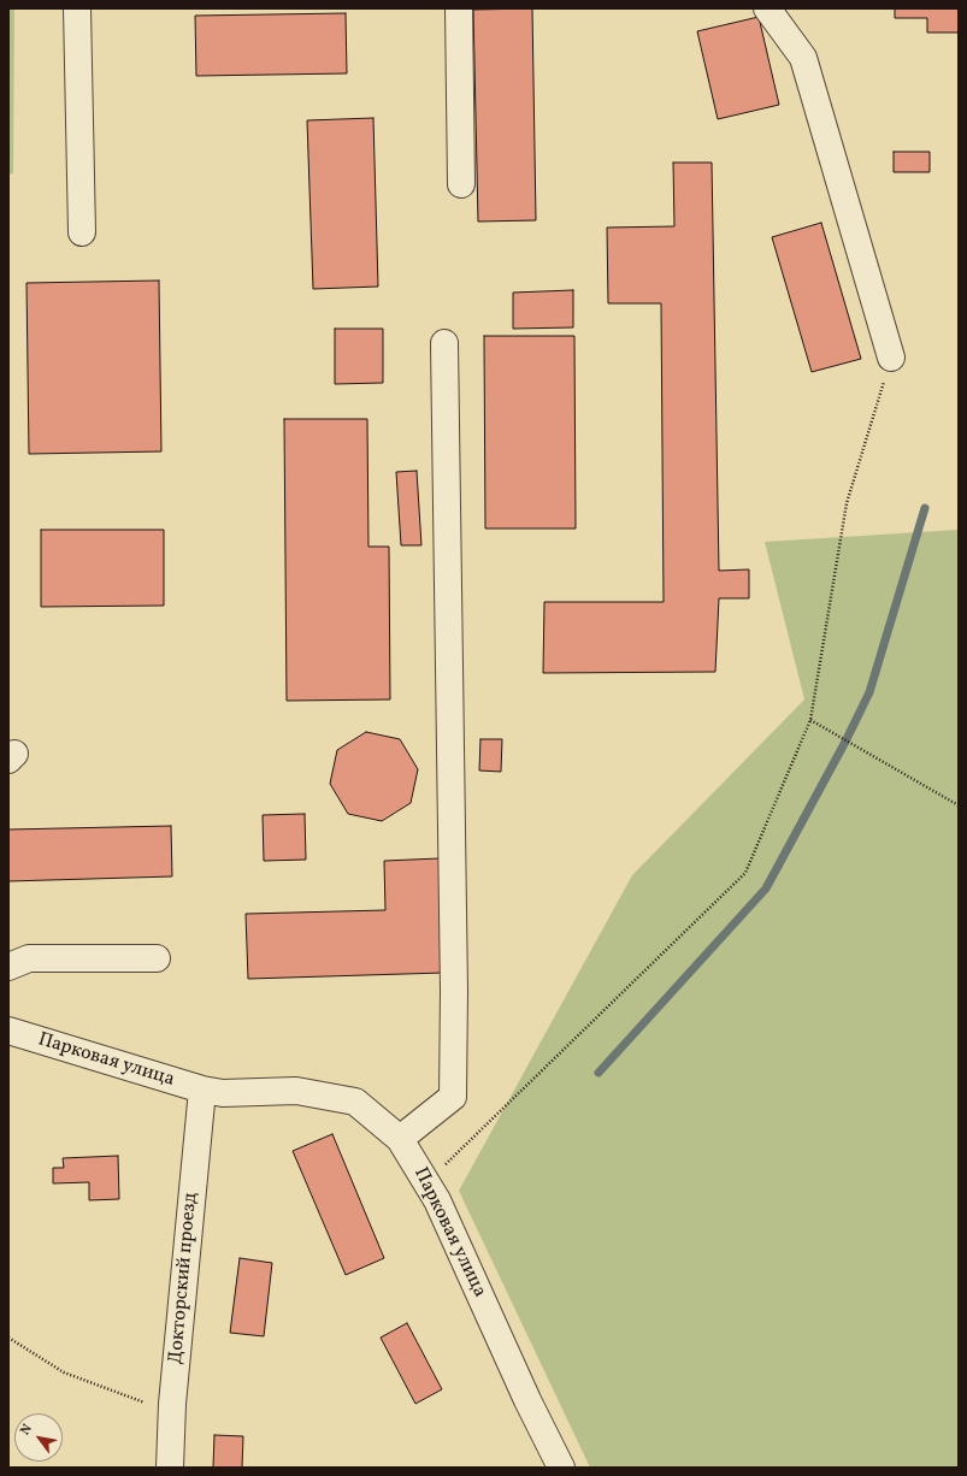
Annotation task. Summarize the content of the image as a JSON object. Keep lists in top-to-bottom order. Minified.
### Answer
{"streets":{"street":["Парковая улица","Докторский проезд"]},"crossings":[["Парковая улица","Докторский проезд"]],"north":"top left"}
